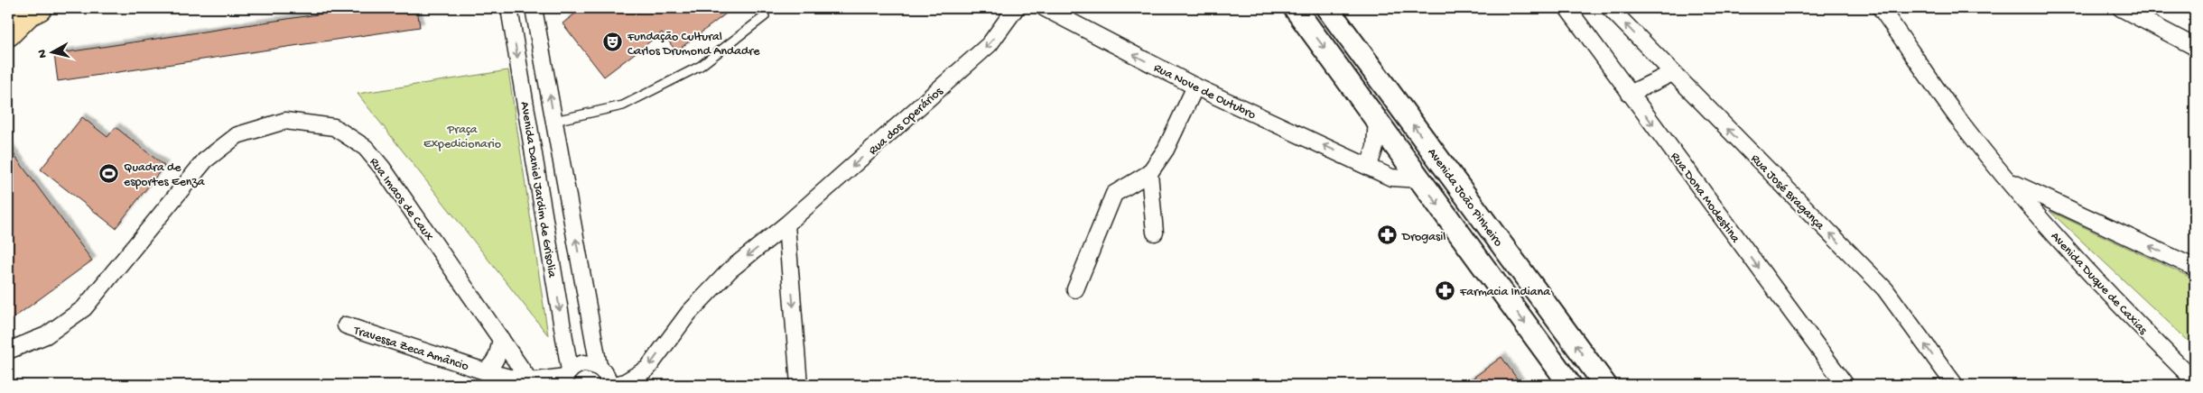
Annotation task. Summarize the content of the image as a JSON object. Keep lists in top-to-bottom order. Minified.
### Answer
{"streets":{"main road":["Avenida João Pinheiro"],"street":["Rua Nove de Outubro","Rua dos Operários","Avenida Daniel Jardim de Grisolia","Rua José Bragança","Rua Dona Modestina","Rua Imaos de Caux","Avenida Duque de Caxias","Travessa Zeca Amâncio"]},"crossings":[["Rua Imaos de Caux","Travessa Zeca Amâncio"]],"one_way":["Rua Nove de Outubro","Rua dos Operários","Rua José Bragança","Rua Dona Modestina"],"parks":["Praça Expedicionario"],"places":{"theatre":["Fundação Cultural Carlos Drumond Andadre"],"sports":["Quadra de esportes Eenza"],"pharmacy":["Drogasil","Farmacia Indiana"]},"north":"left"}
